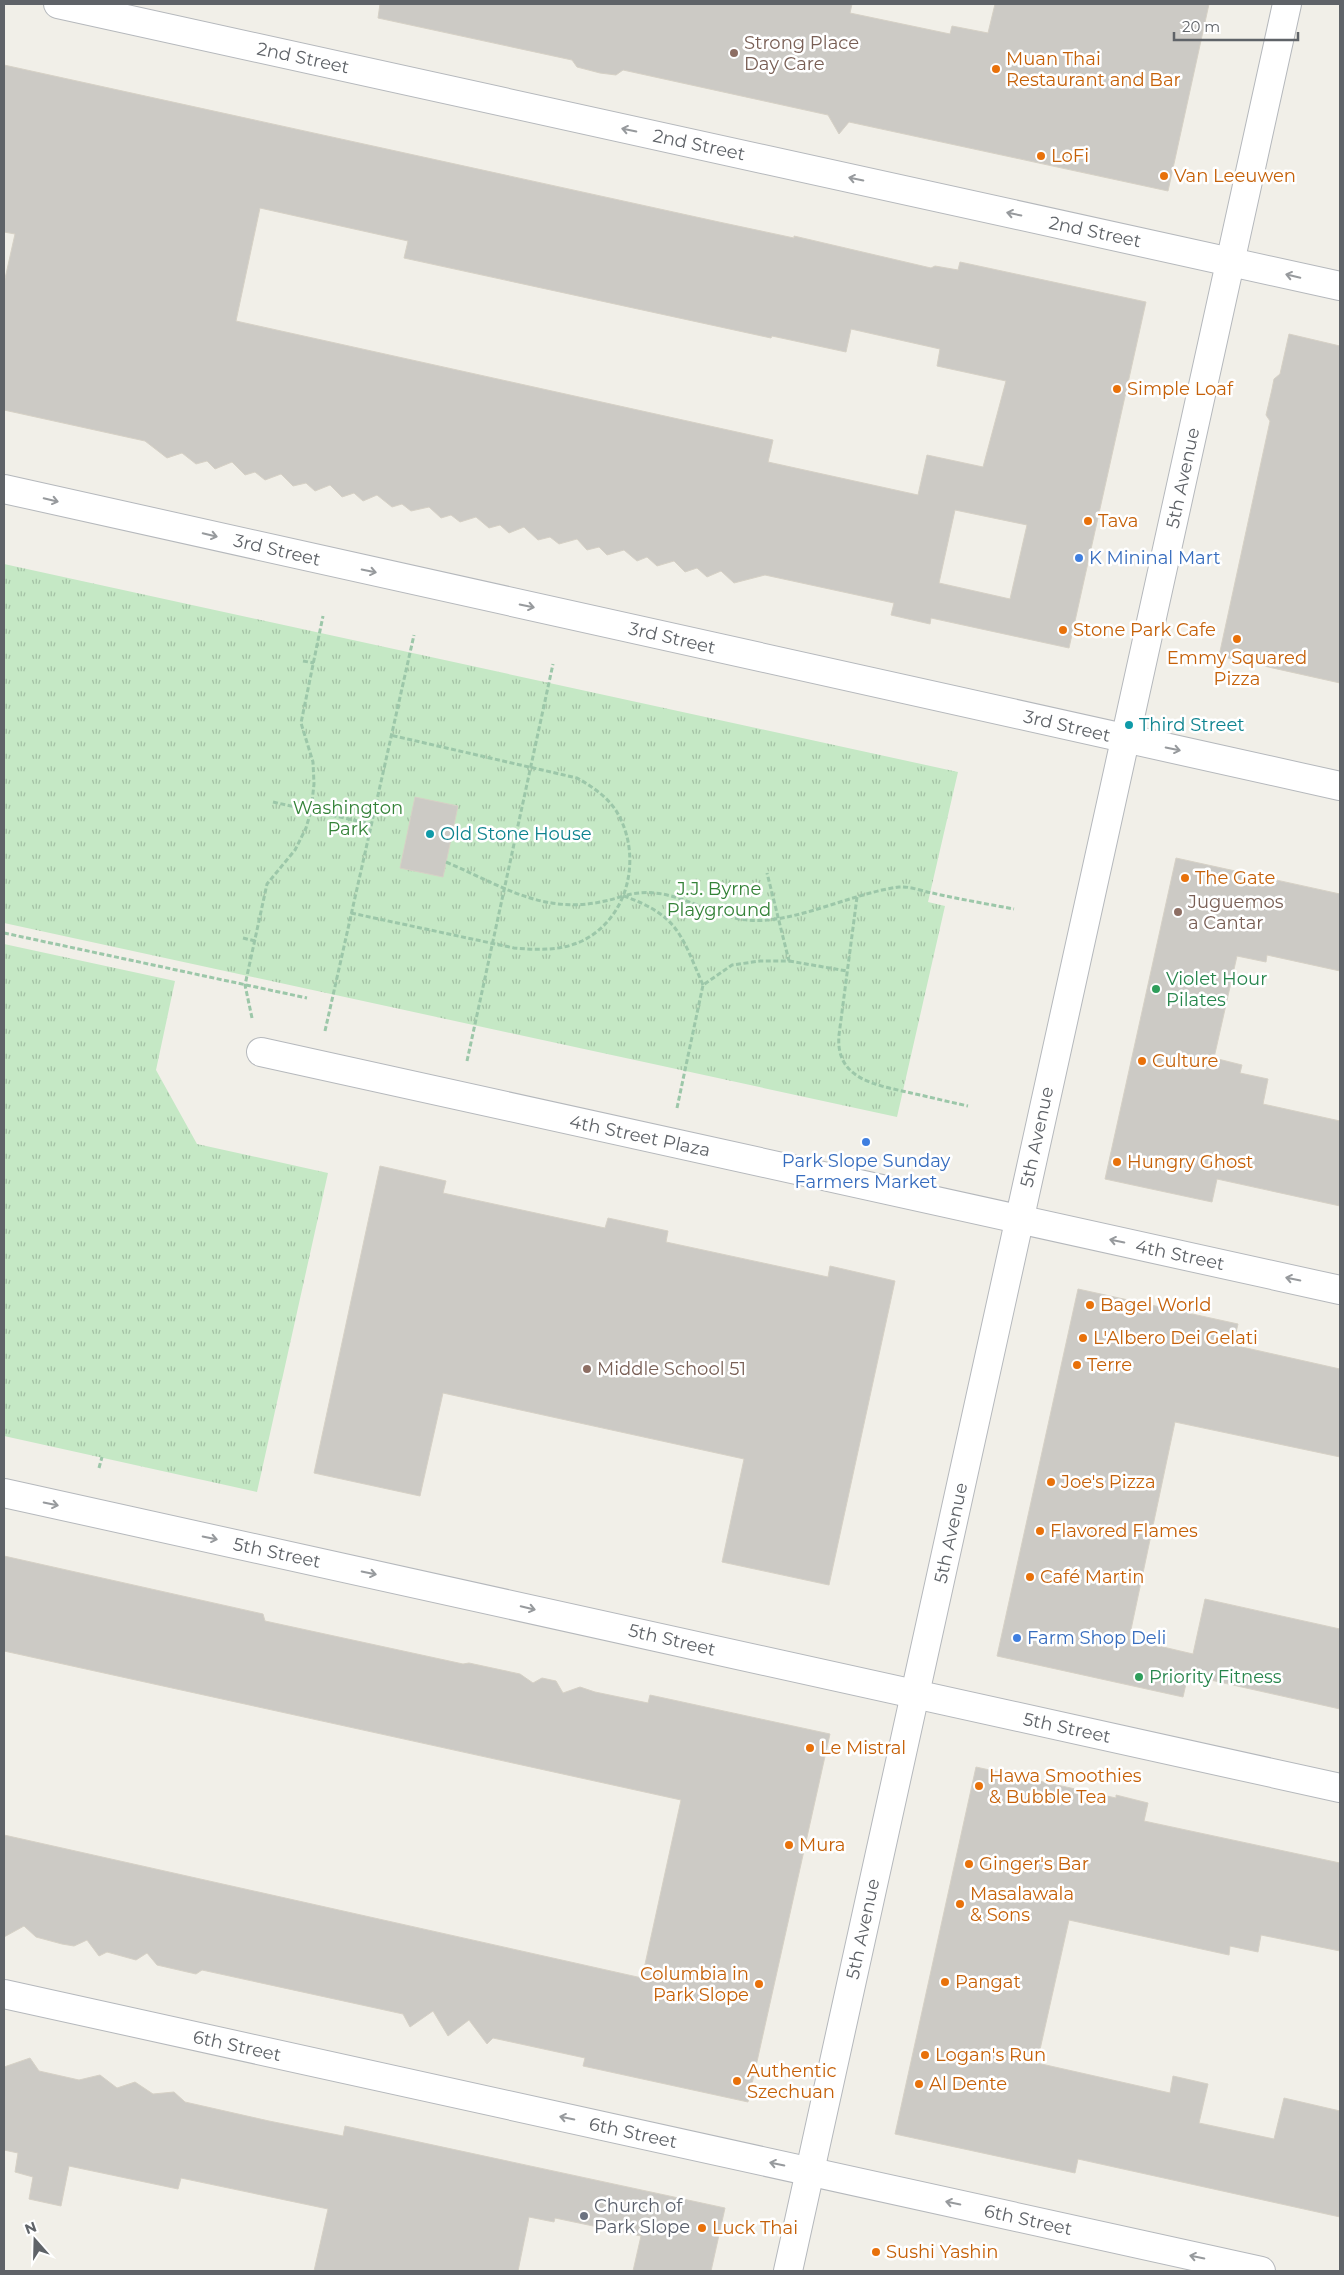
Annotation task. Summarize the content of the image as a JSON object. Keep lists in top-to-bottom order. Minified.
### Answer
{"streets":{"street":["2nd Street","5th Avenue","3rd Street","4th Street Plaza","4th Street","5th Street","6th Street"]},"crossings":[["2nd Street","5th Avenue"],["5th Avenue","3rd Street"],["5th Avenue","4th Street Plaza"],["5th Avenue","4th Street"],["5th Avenue","5th Street"],["5th Avenue","6th Street"],["4th Street Plaza","4th Street"]],"one_way":["2nd Street","3rd Street","4th Street","5th Street","6th Street"],"parks":["Washington Park","J.J. Byrne Playground"],"places":["Strong Place Day Care","Muan Thai Restaurant and Bar","LoFi","Van Leeuwen","Simple Loaf","Tava","K Mininal Mart","Stone Park Cafe","Emmy Squared Pizza","Third Street","Old Stone House","The Gate","Juguemos a Cantar","Violet Hour Pilates","Culture","Park Slope Sunday Farmers Market","Hungry Ghost","Bagel World","L'Albero Dei Gelati","Terre","Middle School 51","Joe's Pizza","Flavored Flames","Café Martin","Farm Shop Deli","Priority Fitness","Le Mistral","Hawa Smoothies & Bubble Tea","Mura","Ginger's Bar","Masalawala & Sons","Pangat","Columbia in Park Slope","Logan's Run","Authentic Szechuan","Al Dente","Church of Park Slope","Luck Thai","Sushi Yashin"],"scale_bar":"20 m","north":"top"}
